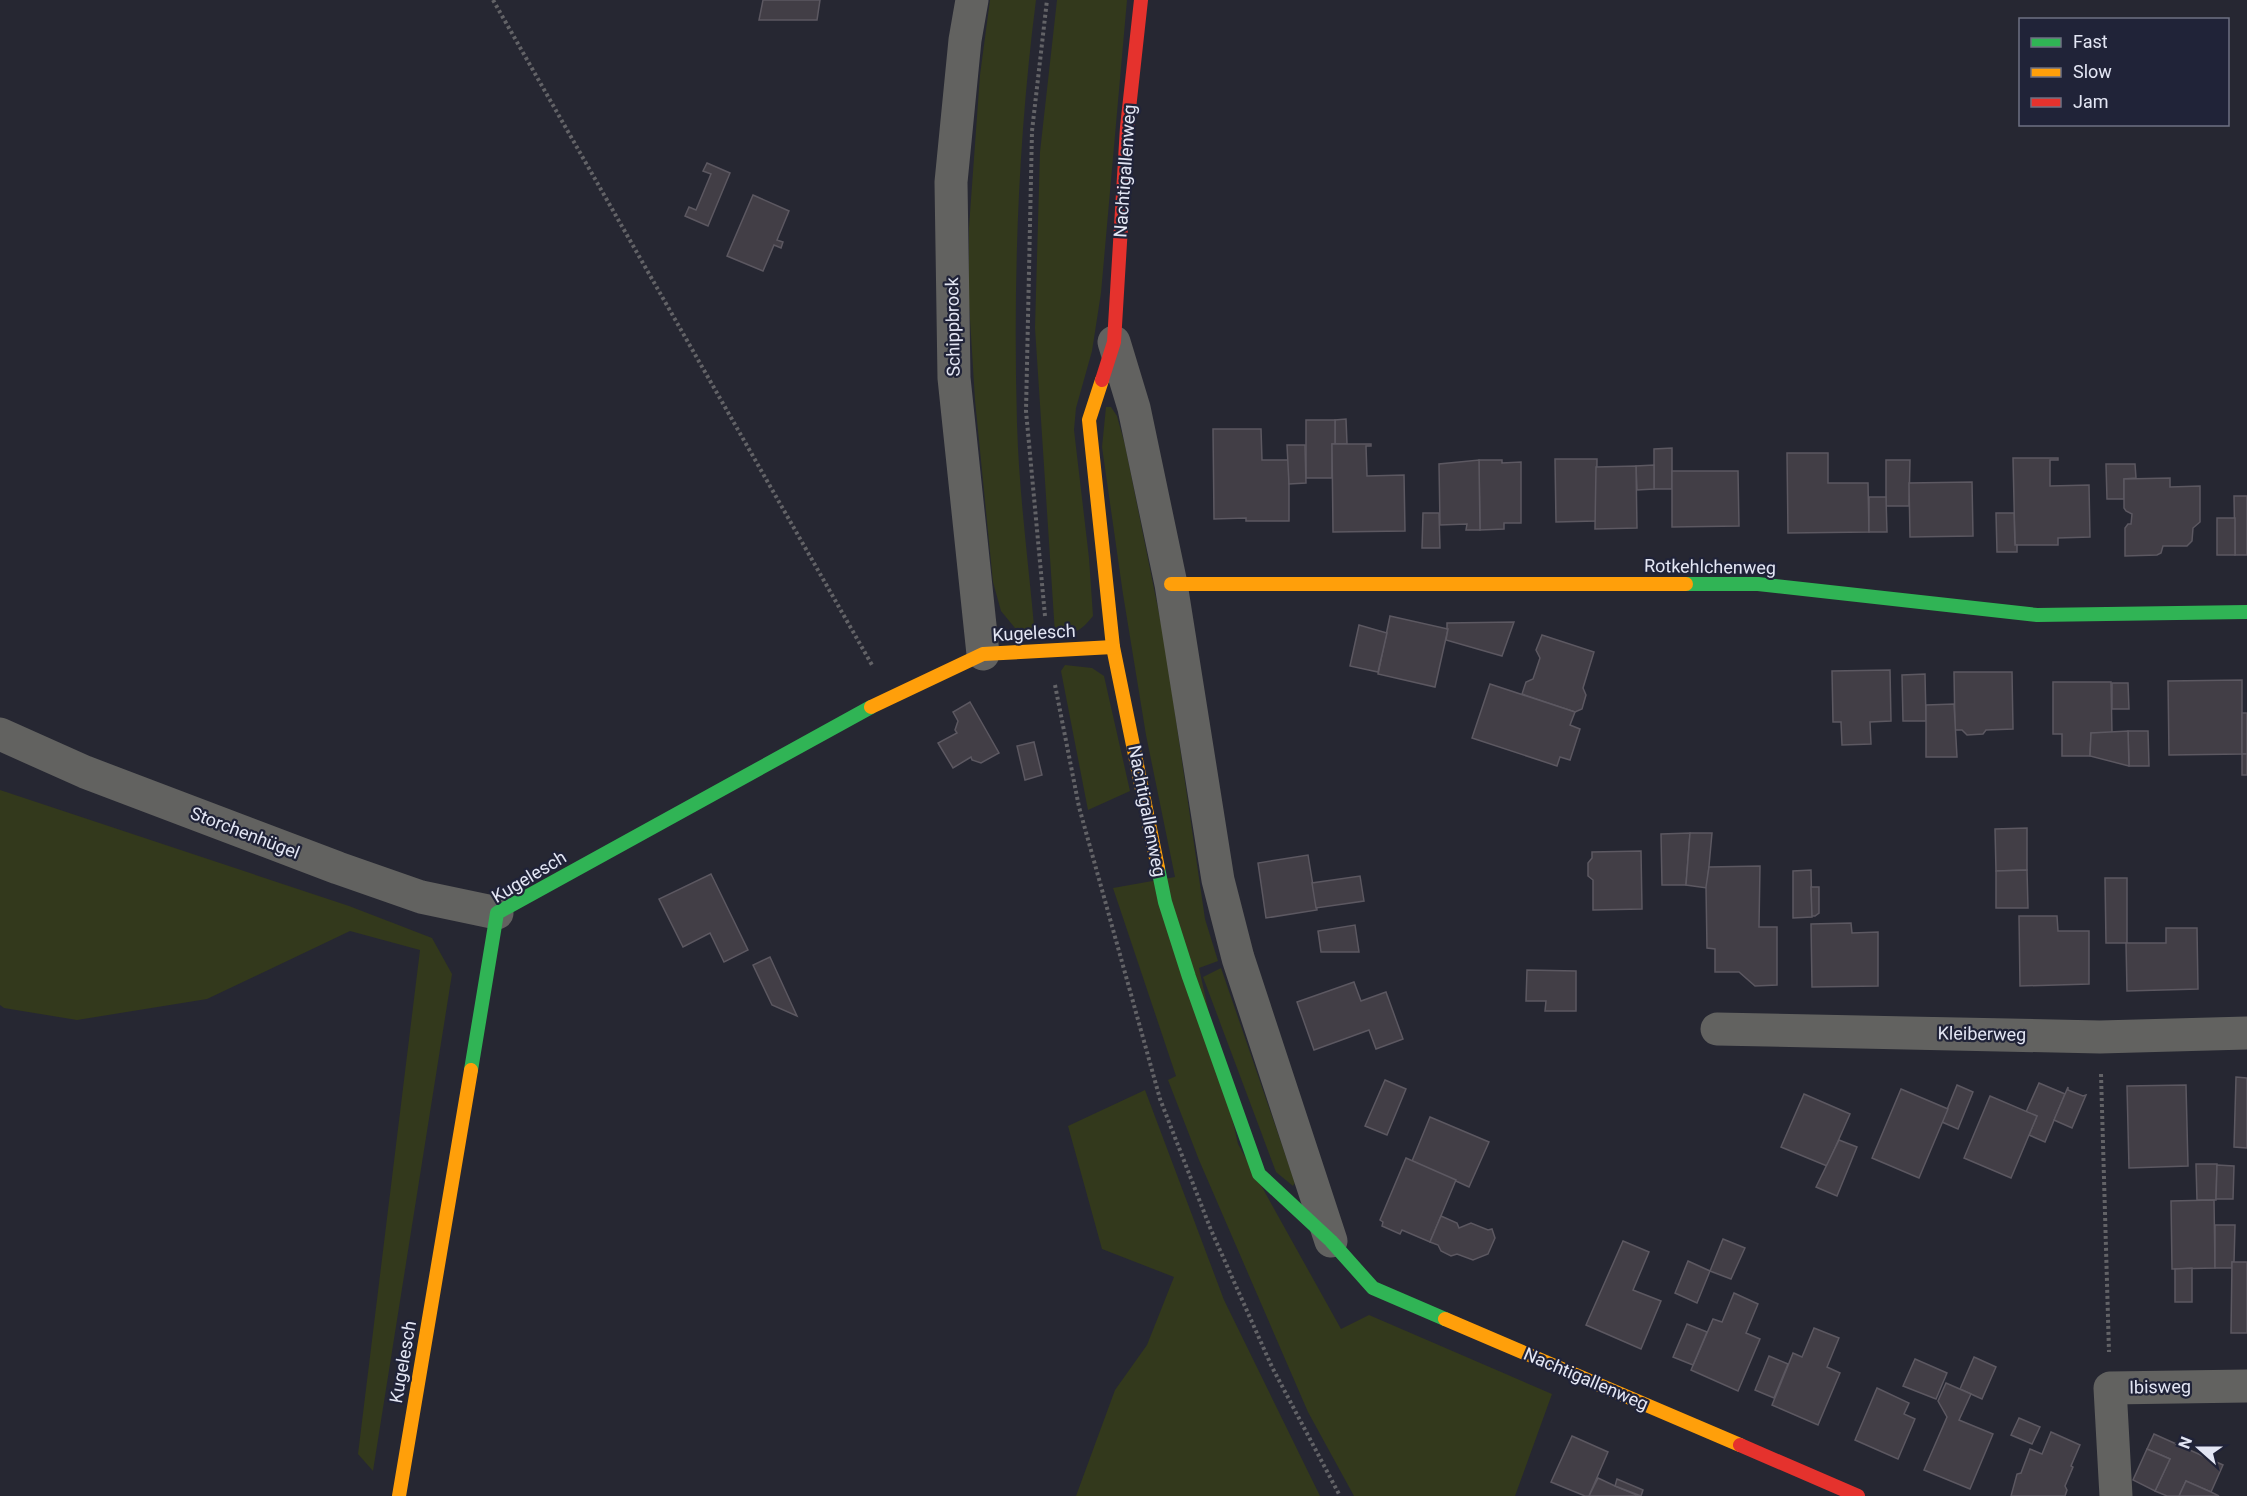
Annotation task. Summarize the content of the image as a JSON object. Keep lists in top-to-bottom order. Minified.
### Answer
{"streets":{"street":["Nachtigallenweg","Schippbrock","Rotkehlchenweg","Kugelesch","Storchenhügel","Kleiberweg","Ibisweg"]},"crossings":[["Nachtigallenweg","Rotkehlchenweg"],["Nachtigallenweg","Kugelesch"],["Schippbrock","Kugelesch"],["Kugelesch","Storchenhügel"]],"legend":["Fast","Slow","Jam"],"north":"left"}
